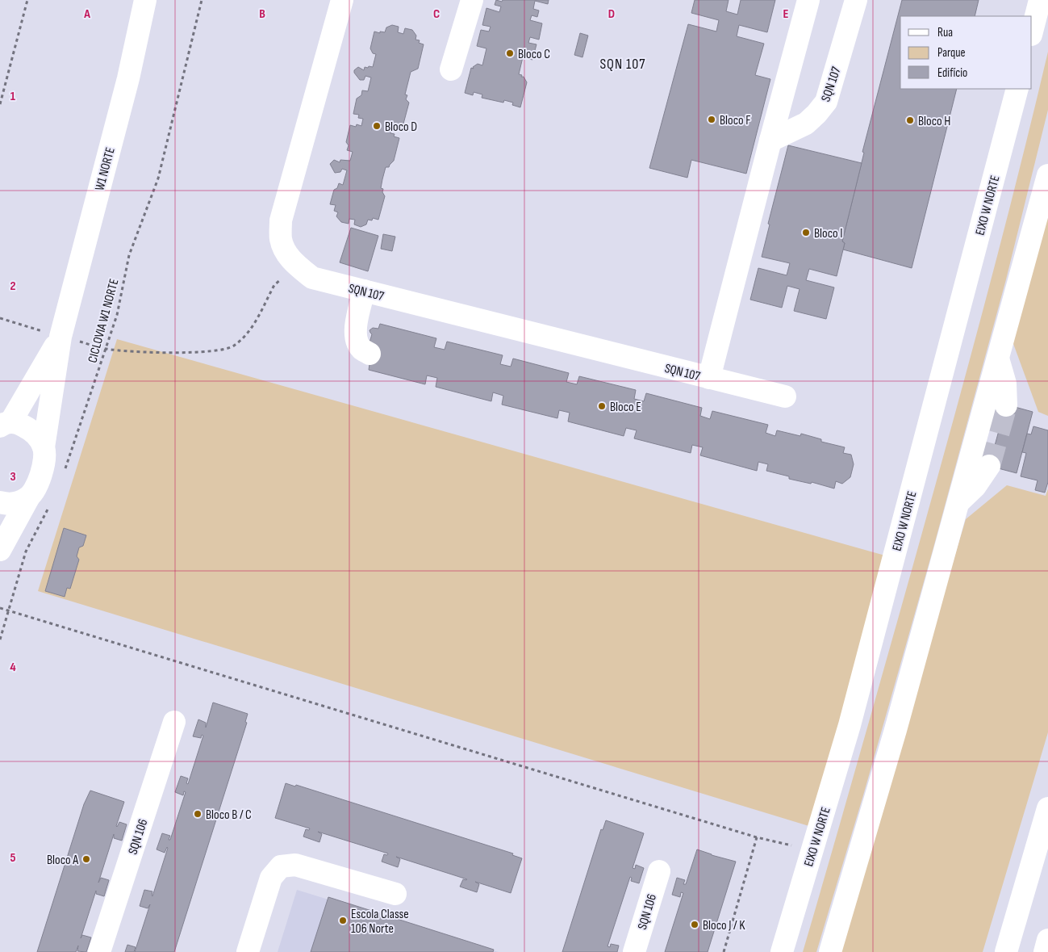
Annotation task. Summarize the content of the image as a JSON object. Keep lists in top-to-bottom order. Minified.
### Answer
{"streets":{"main road":["SQN 107","W1 NORTE","EIXO W NORTE","SQN 106"],"path":["CICLOVIA W1 NORTE"]},"districts":["SQN 107"],"places":["Bloco C","Bloco F","Bloco H","Bloco D","Bloco I","Bloco E","Bloco B / C","Bloco A","Escola Classe 106 Norte","Bloco J / K"],"legend":["Rua","Parque","Edifício"],"grid":{"columns":["A","B","C","D","E"],"rows":["1","2","3","4","5"]}}
